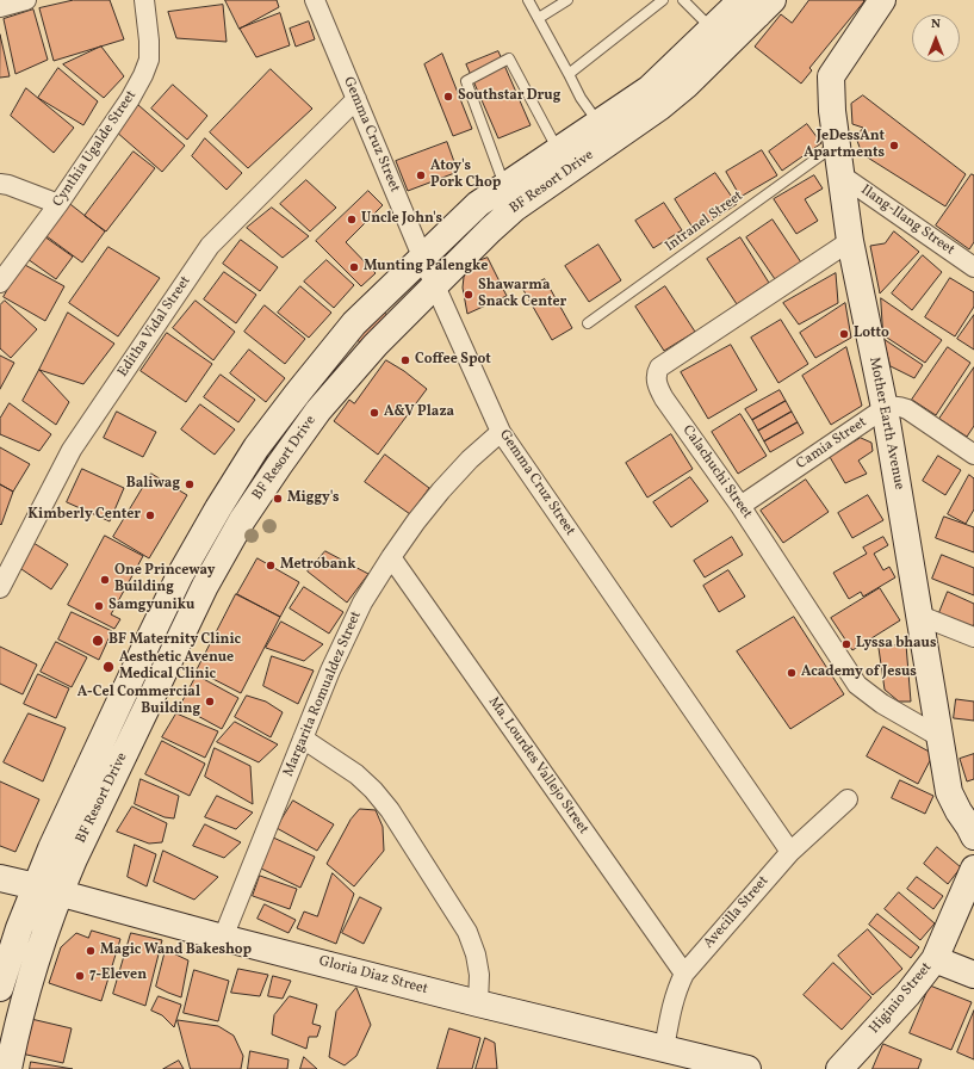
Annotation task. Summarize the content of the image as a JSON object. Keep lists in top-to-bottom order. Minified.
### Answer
{"streets":{"main road":["BF Resort Drive","Mother Earth Avenue","Gloria Diaz Street","Higinio Street"],"street":["Gemma Cruz Street","Cynthia Ugalde Street","Ilang-Ilang Street","Editha Vidal Street","Camia Street","Calachuchi Street","Margarita Romualdez Street","Ma. Lourdes Vallejo Street","Avecilla Street"],"lane":["Intranel Street"]},"crossings":[["Gemma Cruz Street","BF Resort Drive"],["Gemma Cruz Street","Editha Vidal Street"],["Gemma Cruz Street","Margarita Romualdez Street"],["Gemma Cruz Street","Avecilla Street"],["BF Resort Drive","Gloria Diaz Street"],["Ilang-Ilang Street","Mother Earth Avenue"],["Intranel Street","Mother Earth Avenue"],["Mother Earth Avenue","Camia Street"],["Mother Earth Avenue","Calachuchi Street"],["Camia Street","Calachuchi Street"],["Margarita Romualdez Street","Ma. Lourdes Vallejo Street"],["Margarita Romualdez Street","Gloria Diaz Street"],["Ma. Lourdes Vallejo Street","Avecilla Street"],["Avecilla Street","Gloria Diaz Street"]],"places":["Southstar Drug","JeDessAnt Apartments","Atoy's Pork Chop","Uncle John's","Munting Palengke","Shawarma Snack Center","Lotto","Coffee Spot","A&V Plaza","Baliwag","Miggy's","Kimberly Center","Metrobank","One Princeway Building","Samgyuniku","BF Maternity Clinic","Lyssa bhaus","Aesthetic Avenue Medical Clinic","Academy of Jesus","A-Cel Commercial Building","Magic Wand Bakeshop","7-Eleven"],"north":"top"}
